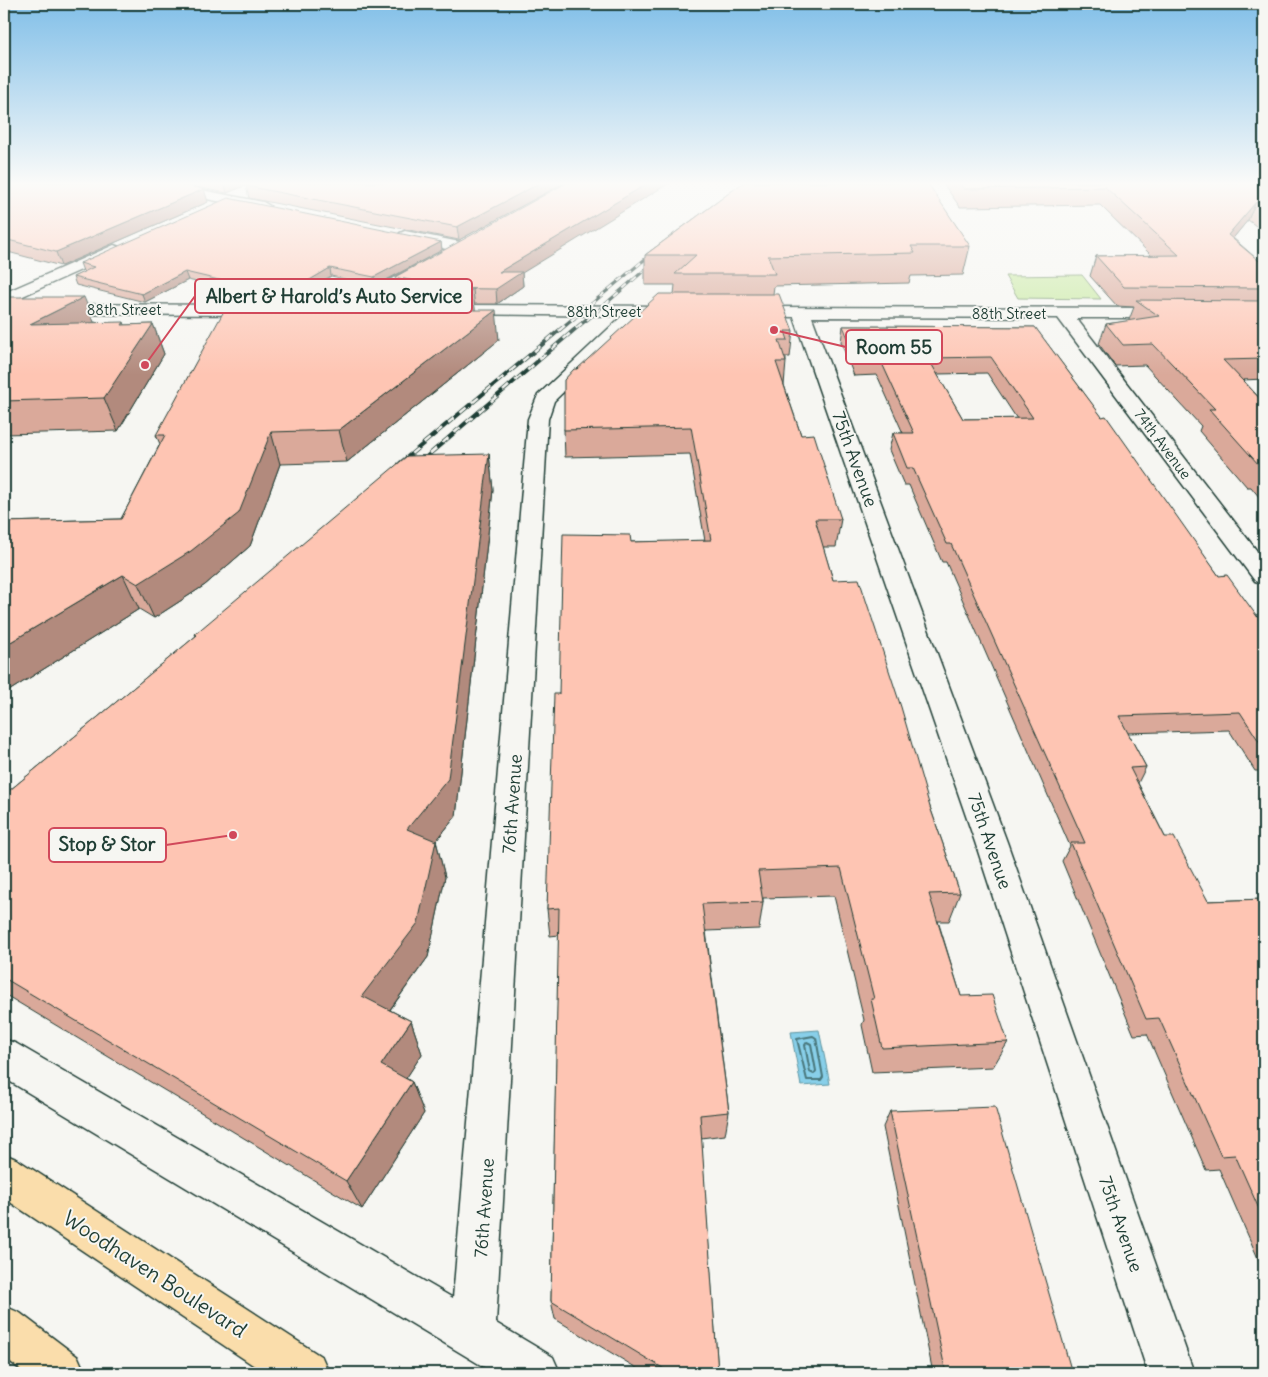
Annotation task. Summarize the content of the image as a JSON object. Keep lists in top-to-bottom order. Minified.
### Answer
{"streets":{"main road":["Woodhaven Boulevard"],"street":["88th Street","74th Avenue","75th Avenue","76th Avenue"]},"crossings":[["88th Street","74th Avenue"],["88th Street","75th Avenue"],["88th Street","76th Avenue"]],"places":["Room 55","Albert & Harold’s Auto Service","Stop & Stor"]}
